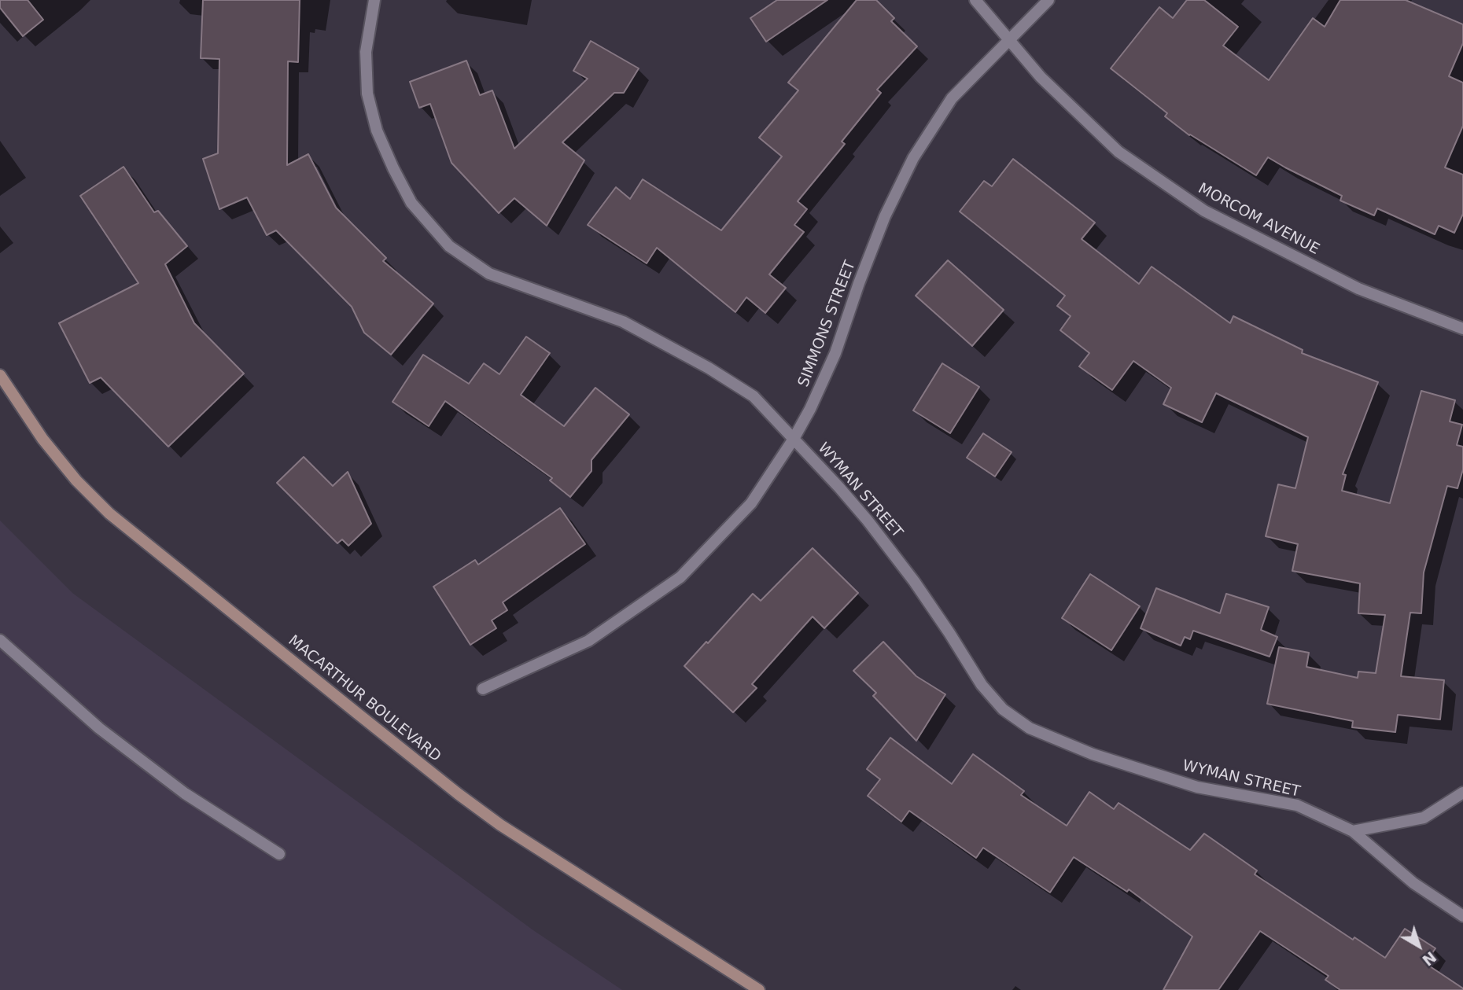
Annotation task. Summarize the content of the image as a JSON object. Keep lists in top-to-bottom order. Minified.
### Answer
{"streets":{"main road":["MACARTHUR BOULEVARD"],"street":["MORCOM AVENUE","SIMMONS STREET","WYMAN STREET"]},"crossings":[["MORCOM AVENUE","SIMMONS STREET"],["SIMMONS STREET","WYMAN STREET"]],"north":"bottom right"}
